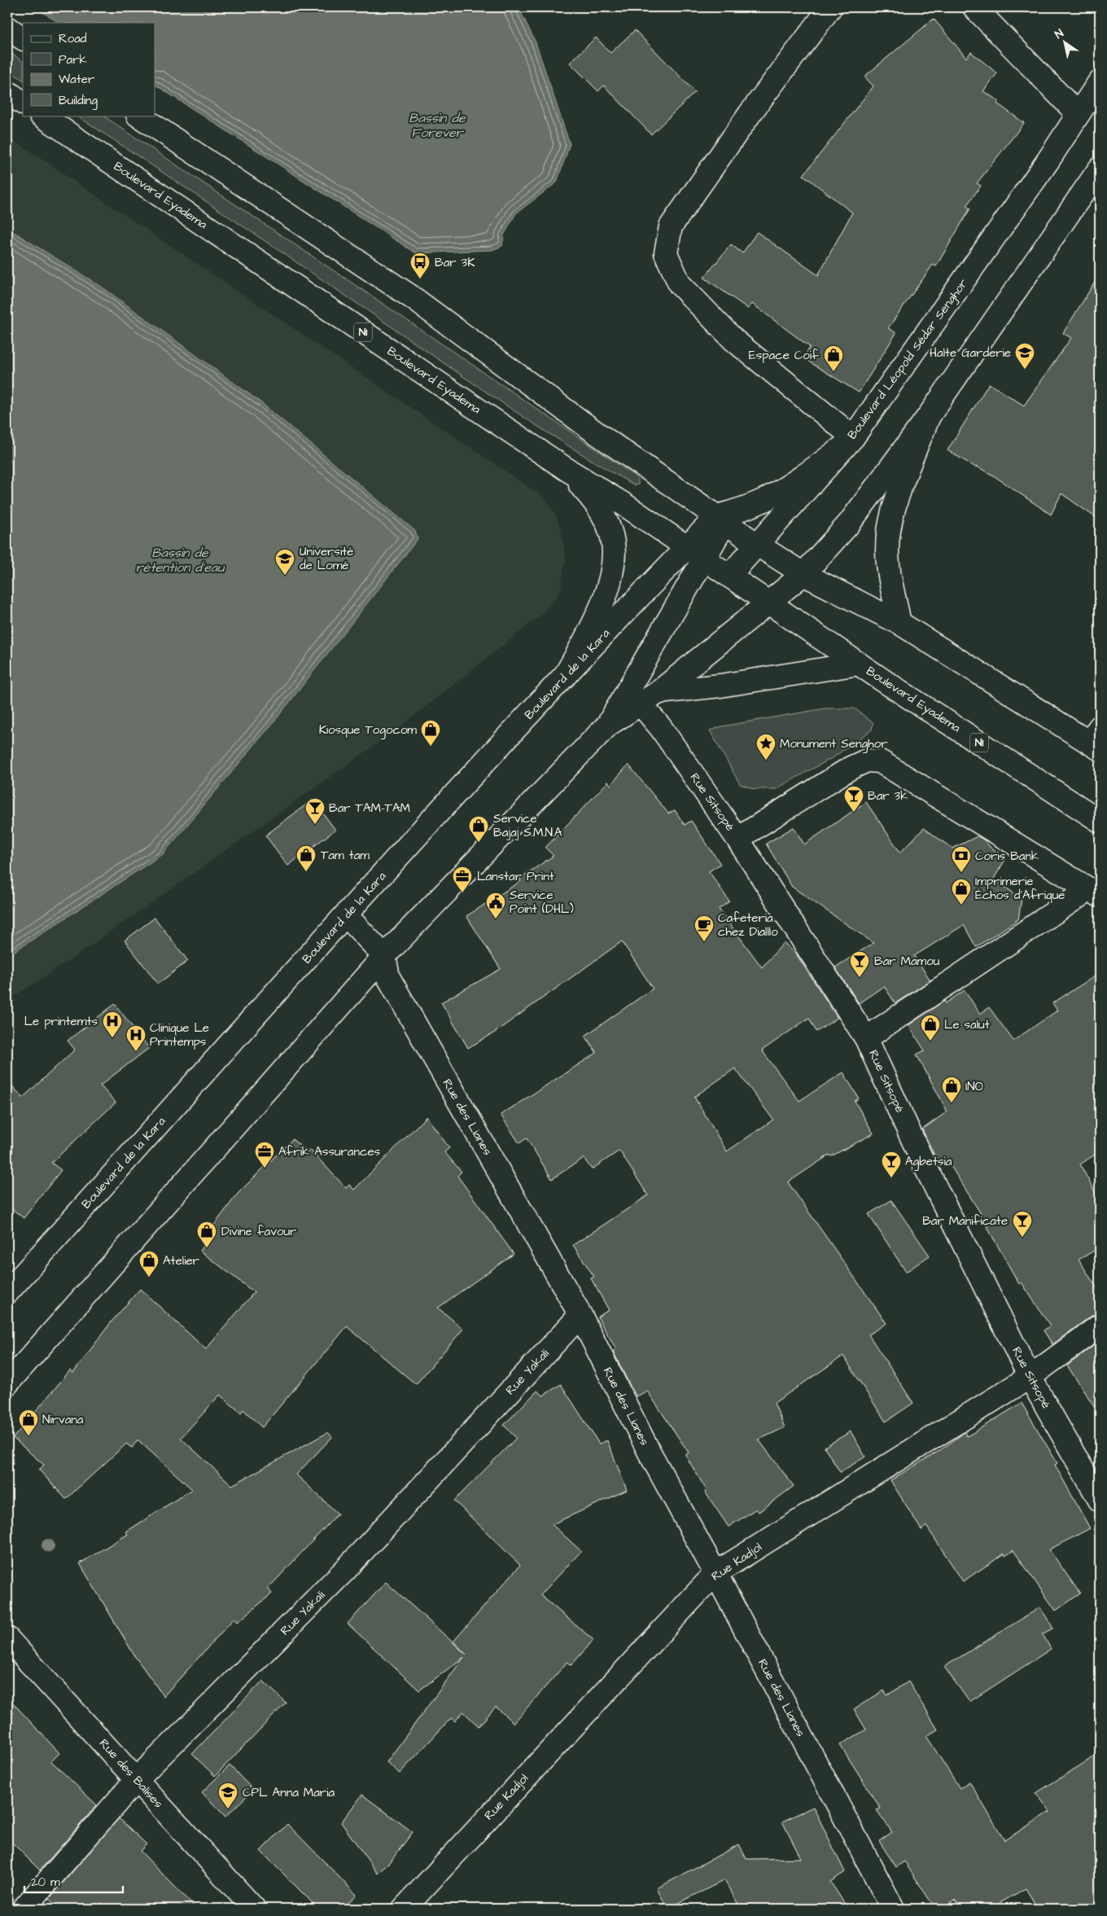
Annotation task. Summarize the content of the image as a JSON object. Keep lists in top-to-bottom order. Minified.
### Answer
{"streets":{"main road":["Boulevard Eyadema","N1","Boulevard Léopold Sédar Senghor","Boulevard de la Kara","Rue Sitsopé","Rue des Lianes","Rue Yakali","Rue Kadjol","Rue des Balises"]},"crossings":[["Boulevard Eyadema","Boulevard de la Kara"],["Rue Sitsopé","Rue Kadjol"],["Rue des Lianes","Rue Yakali"],["Rue des Lianes","Rue Kadjol"],["Rue Yakali","Rue des Balises"]],"water":["Bassin de Forever","Bassin de rétention d'eau"],"places":{"bus stop":["Bar 3K"],"school or university":["Halte Garderie","Université de Lomé","CPL Anna Maria"],"shop":["Espace Coif","Kiosque Togocom","Service Bajaj S.M.N.A","Tam tam","Imprimerie Échos d'Afrique","Le salut","INO","Divine favour","Atelier","Nirvana"],"place":["Monument Senghor"],"bar":["Bar 3k","Bar TAM-TAM","Bar Mamou","Agbetsia","Bar Manificate"],"bank":["Coris Bank"],"office":["Lanstar Print","Afrik Assurances"],"public building":["Service Point (DHL)"],"cafe":["Cafeteria chez Dialllo"],"hospital":["Le printemts","Clinique Le Printemps"]},"legend":["Road","Park","Water","Building"],"scale_bar":"20 m","north":"top left"}
